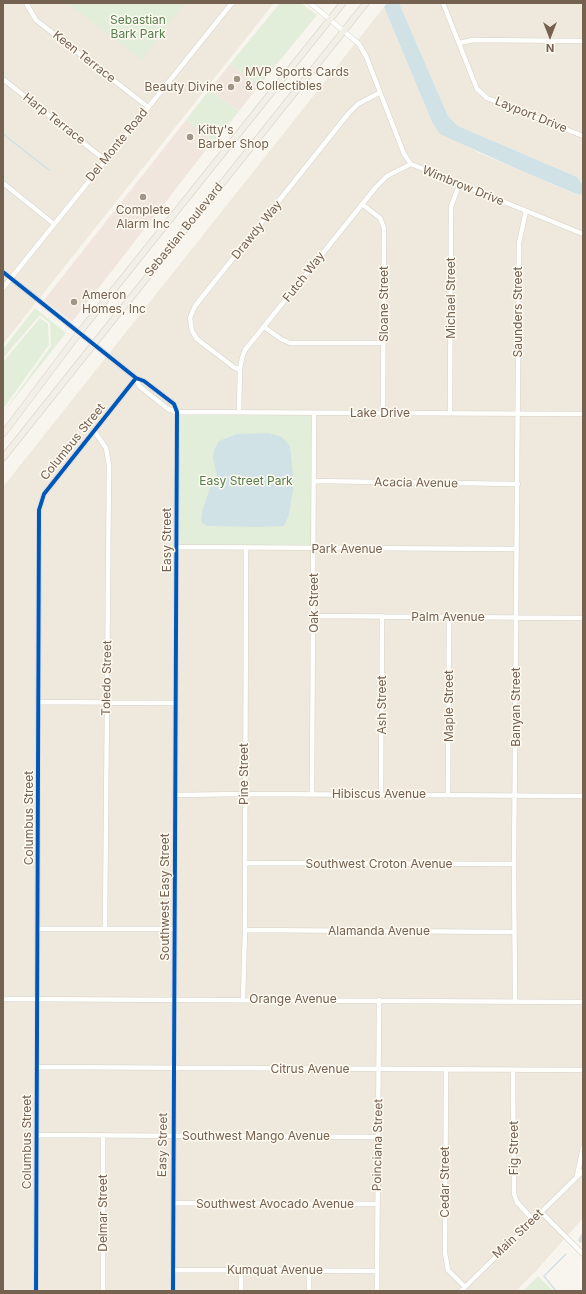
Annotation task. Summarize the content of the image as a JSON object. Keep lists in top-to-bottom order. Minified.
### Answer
{"streets":{"main road":["Sebastian Boulevard"],"street":["Keen Terrace","Layport Drive","Harp Terrace","Del Monte Road","Wimbrow Drive","Drawdy Way","Futch Way","Michael Street","Sloane Street","Saunders Street","Lake Drive","Columbus Street","Acacia Avenue","Easy Street","Park Avenue","Oak Street","Palm Avenue","Toledo Street","Ash Street","Maple Street","Banyan Street","Pine Street","Hibiscus Avenue","Southwest Croton Avenue","Southwest Easy Street","Alamanda Avenue","Orange Avenue","Citrus Avenue","Southwest Mango Avenue","Poinciana Street","Fig Street","Cedar Street","Southwest Avocado Avenue","Delmar Street","Main Street","Kumquat Avenue"]},"crossings":[["Keen Terrace","Del Monte Road"],["Harp Terrace","Del Monte Road"],["Wimbrow Drive","Sebastian Boulevard"],["Wimbrow Drive","Drawdy Way"],["Wimbrow Drive","Futch Way"],["Wimbrow Drive","Michael Street"],["Wimbrow Drive","Saunders Street"],["Drawdy Way","Futch Way"],["Futch Way","Sloane Street"],["Futch Way","Lake Drive"],["Michael Street","Lake Drive"],["Sloane Street","Lake Drive"],["Saunders Street","Lake Drive"],["Saunders Street","Banyan Street"],["Lake Drive","Easy Street"],["Lake Drive","Oak Street"],["Lake Drive","Banyan Street"],["Columbus Street","Toledo Street"],["Columbus Street","Orange Avenue"],["Columbus Street","Citrus Avenue"],["Columbus Street","Southwest Mango Avenue"],["Acacia Avenue","Oak Street"],["Acacia Avenue","Banyan Street"],["Easy Street","Park Avenue"],["Easy Street","Hibiscus Avenue"],["Easy Street","Southwest Easy Street"],["Easy Street","Orange Avenue"],["Easy Street","Citrus Avenue"],["Easy Street","Southwest Mango Avenue"],["Easy Street","Southwest Avocado Avenue"],["Easy Street","Kumquat Avenue"],["Park Avenue","Oak Street"],["Park Avenue","Banyan Street"],["Park Avenue","Pine Street"],["Oak Street","Palm Avenue"],["Oak Street","Hibiscus Avenue"],["Palm Avenue","Ash Street"],["Palm Avenue","Maple Street"],["Palm Avenue","Banyan Street"],["Ash Street","Hibiscus Avenue"],["Maple Street","Hibiscus Avenue"],["Banyan Street","Hibiscus Avenue"],["Banyan Street","Southwest Croton Avenue"],["Banyan Street","Alamanda Avenue"],["Banyan Street","Orange Avenue"],["Pine Street","Hibiscus Avenue"],["Pine Street","Southwest Croton Avenue"],["Pine Street","Alamanda Avenue"],["Pine Street","Orange Avenue"],["Hibiscus Avenue","Southwest Easy Street"],["Southwest Easy Street","Orange Avenue"],["Orange Avenue","Poinciana Street"],["Citrus Avenue","Poinciana Street"],["Citrus Avenue","Fig Street"],["Citrus Avenue","Cedar Street"],["Southwest Mango Avenue","Poinciana Street"],["Southwest Mango Avenue","Delmar Street"],["Poinciana Street","Southwest Avocado Avenue"],["Poinciana Street","Kumquat Avenue"],["Fig Street","Main Street"],["Cedar Street","Main Street"]],"parks":["Sebastian Bark Park","Easy Street Park"],"places":["MVP Sports Cards & Collectibles","Beauty Divine","Kitty's Barber Shop","Complete Alarm Inc","Ameron Homes, Inc"],"north":"bottom"}
